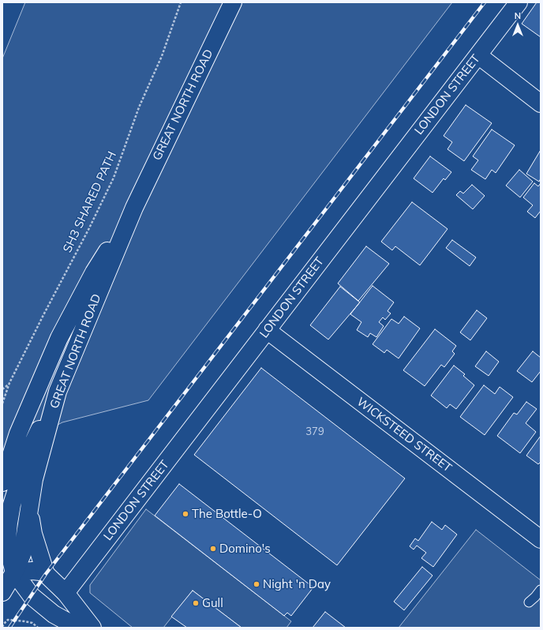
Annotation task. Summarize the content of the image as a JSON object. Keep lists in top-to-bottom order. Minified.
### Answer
{"streets":{"main road":["LONDON STREET","GREAT NORTH ROAD","WICKSTEED STREET"],"path":["SH3 SHARED PATH"]},"crossings":[["LONDON STREET","WICKSTEED STREET"]],"places":["The Bottle-O","Domino's","Night 'n Day","Gull"],"house_numbers":["379"],"north":"top"}
